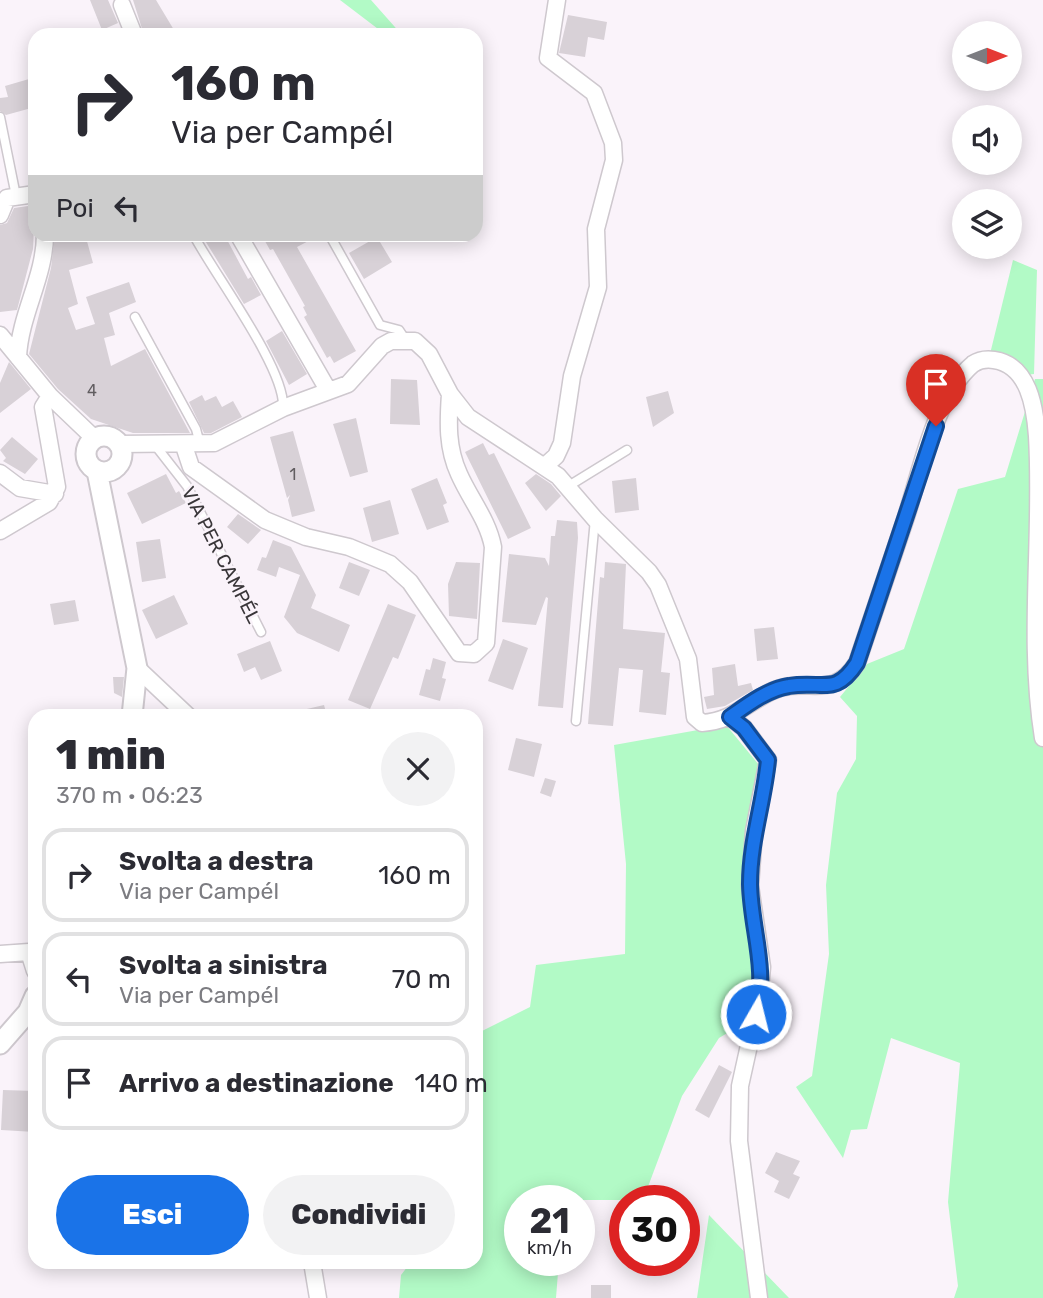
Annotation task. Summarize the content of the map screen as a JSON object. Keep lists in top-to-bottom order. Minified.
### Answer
{"streets":{"lane":["VIA PER CAMPÉL"]},"house_numbers":["4","1"],"north":"right","page":{"turn":["160 m","Via per Campél"],"then":"Poi","heading":["1 min","370 m · 06:23"],"list":[{"name":"Svolta a destra","note":"Via per Campél","value":"160 m"},{"name":"Svolta a sinistra","note":"Via per Campél","value":"70 m"},{"name":"Arrivo a destinazione","value":"140 m"}],"buttons":["Esci","Condividi"],"speed":"21 km/h","limit":"30"}}
